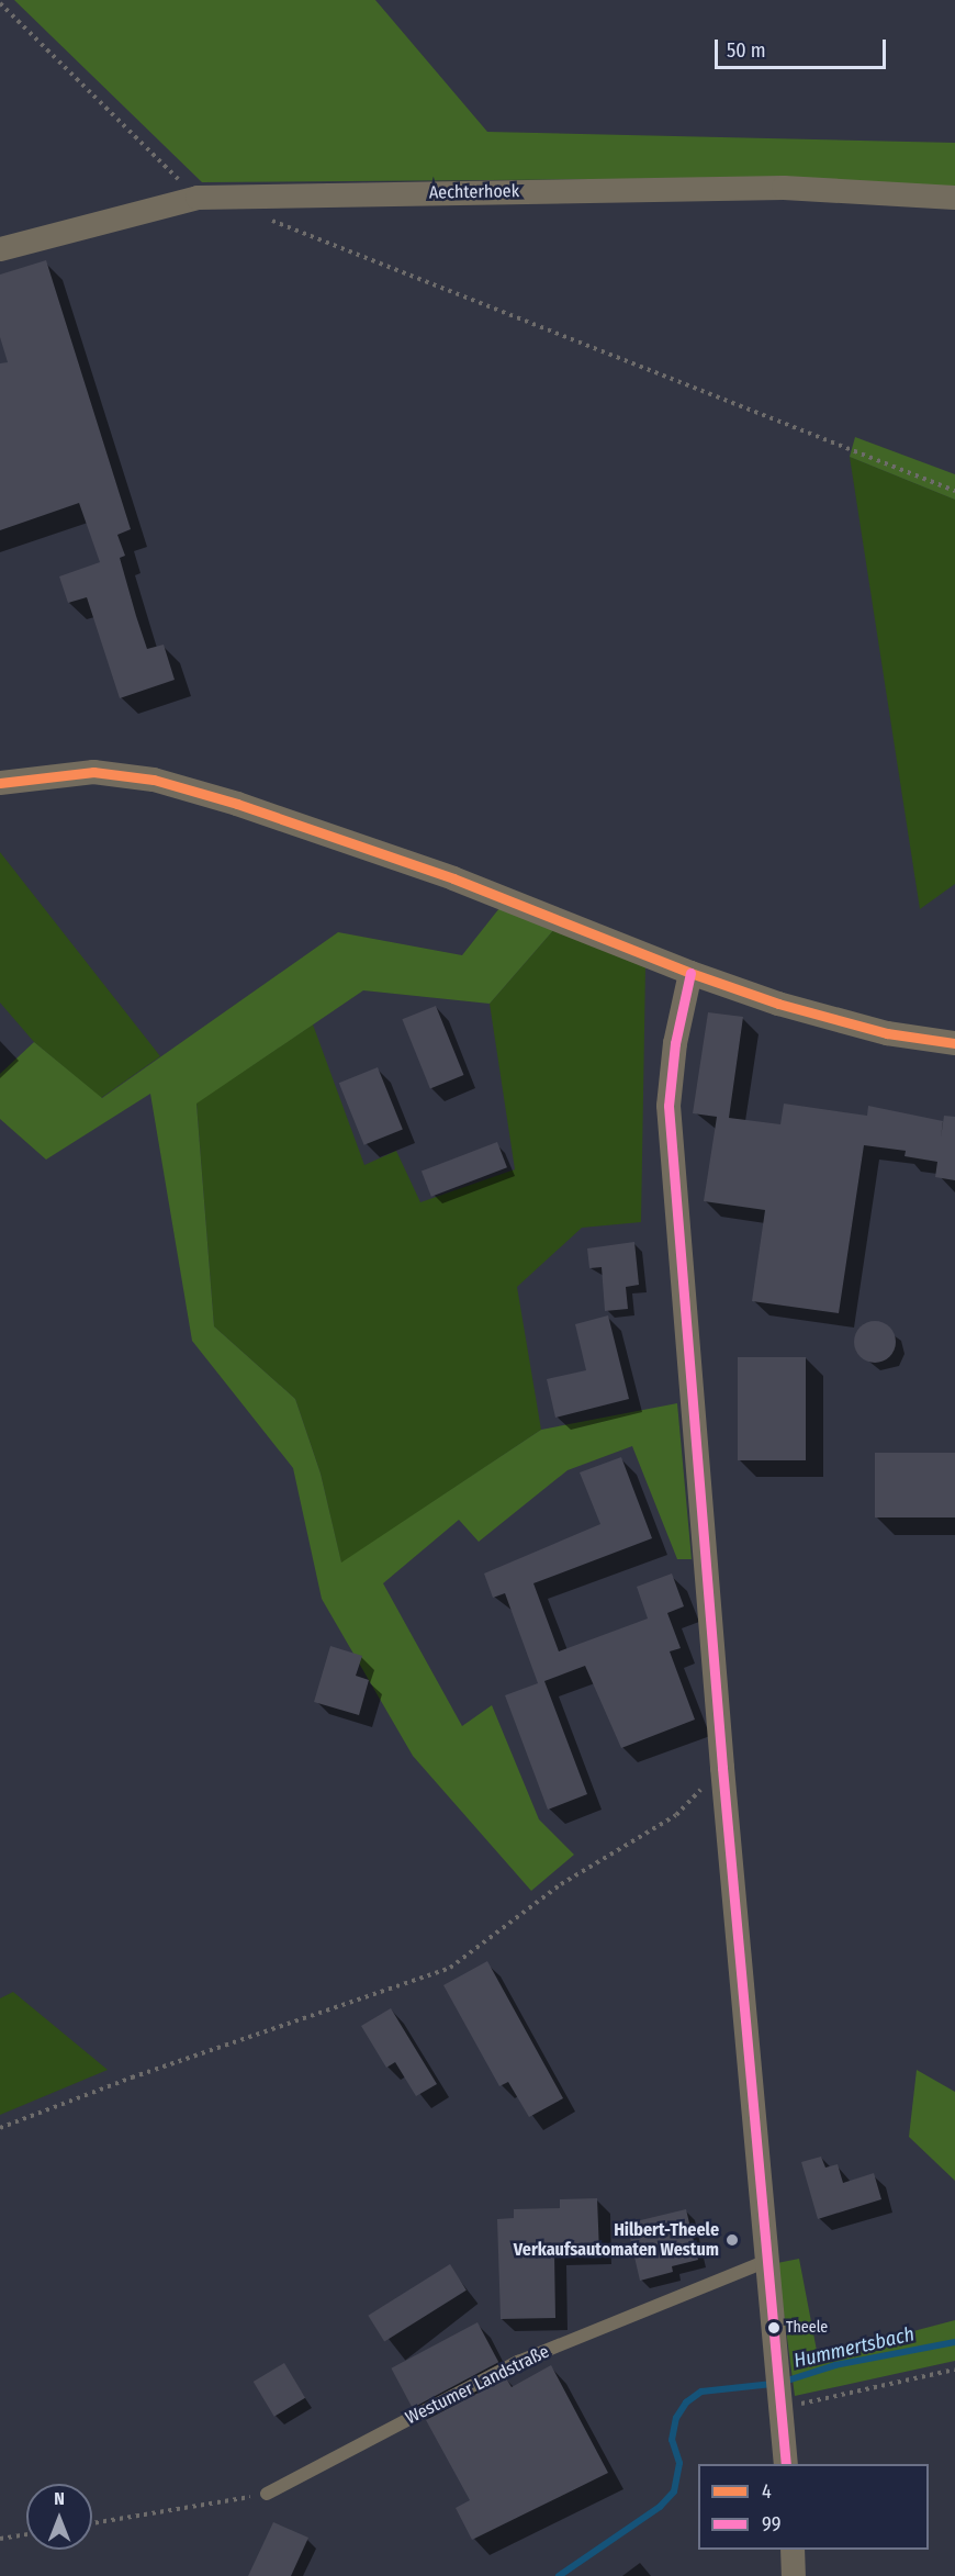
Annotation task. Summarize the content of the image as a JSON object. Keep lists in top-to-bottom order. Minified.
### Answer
{"streets":{"street":["Aechterhoek"],"lane":["Westumer Landstraße"]},"water":["Hummertsbach"],"places":["Hilbert-Theele Verkaufsautomaten Westum","Theele"],"lines":["transit line 4","transit line 99"],"legend":["4","99"],"scale_bar":"50 m","north":"top"}
